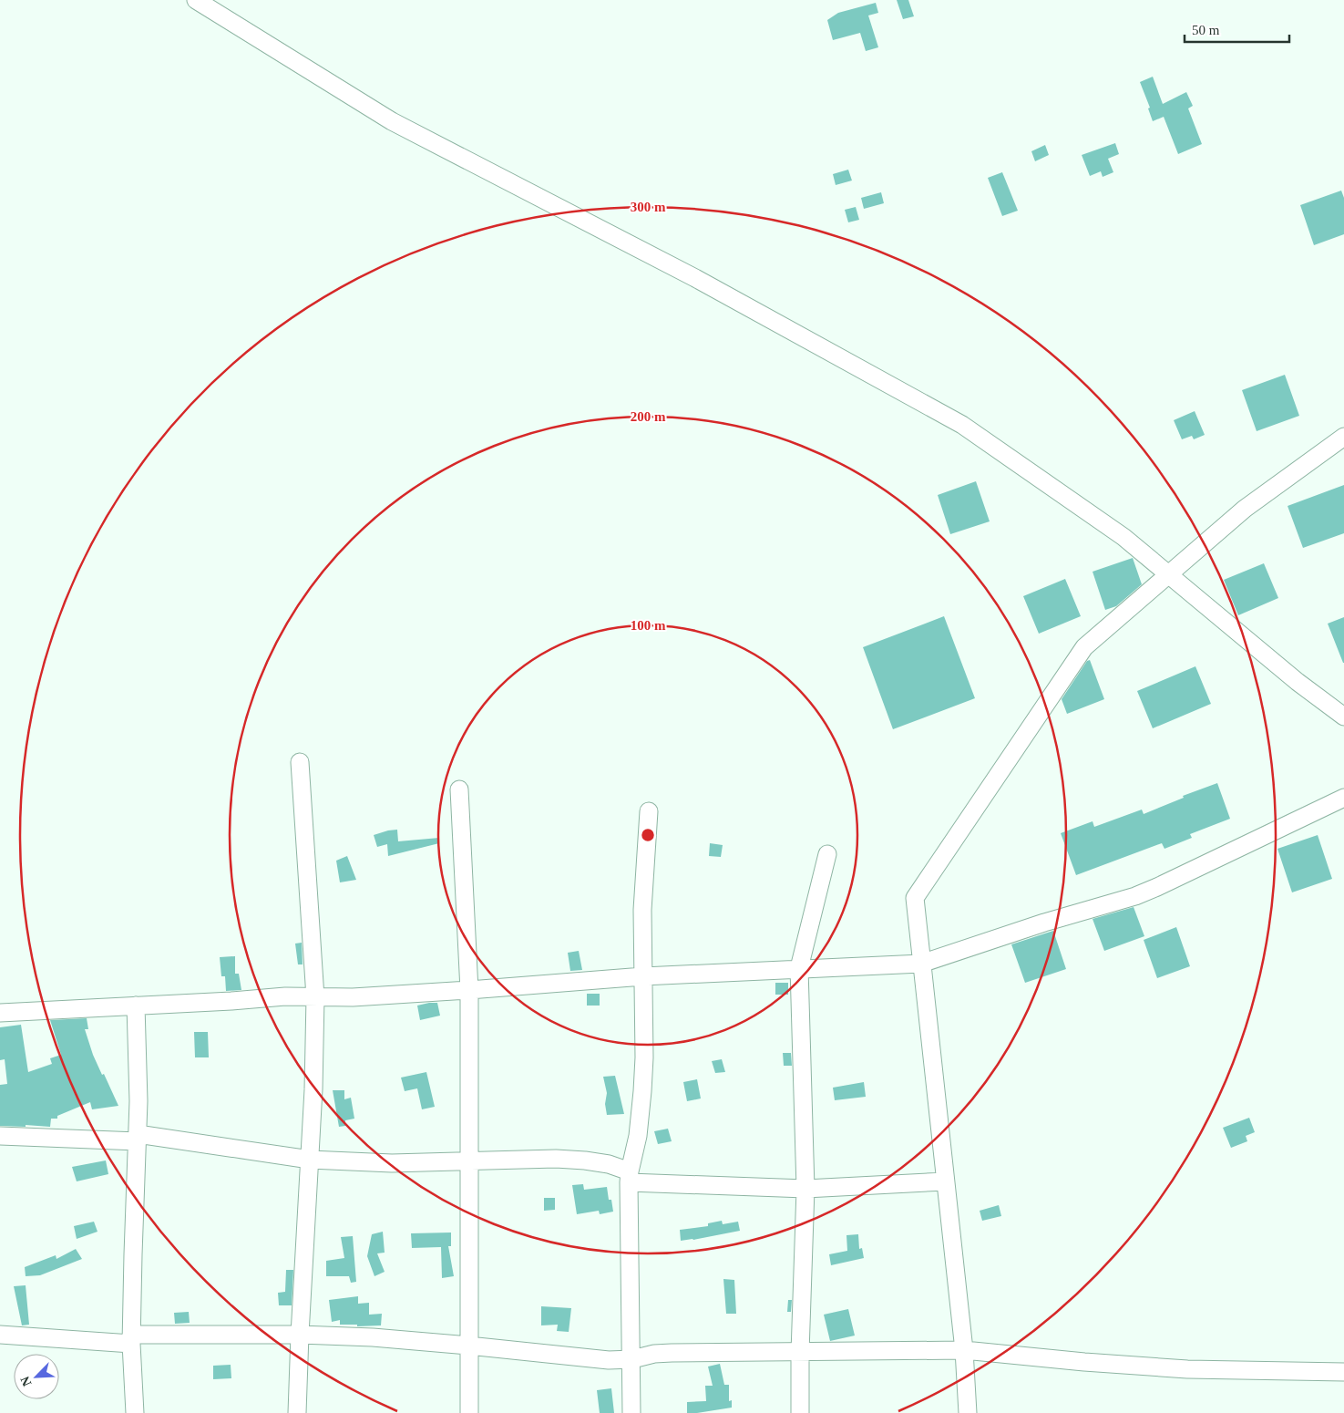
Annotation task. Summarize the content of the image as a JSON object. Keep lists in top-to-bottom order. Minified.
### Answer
{"scale_bar":"50 m","north":"bottom left","rings":["300 m","200 m","100 m"]}
